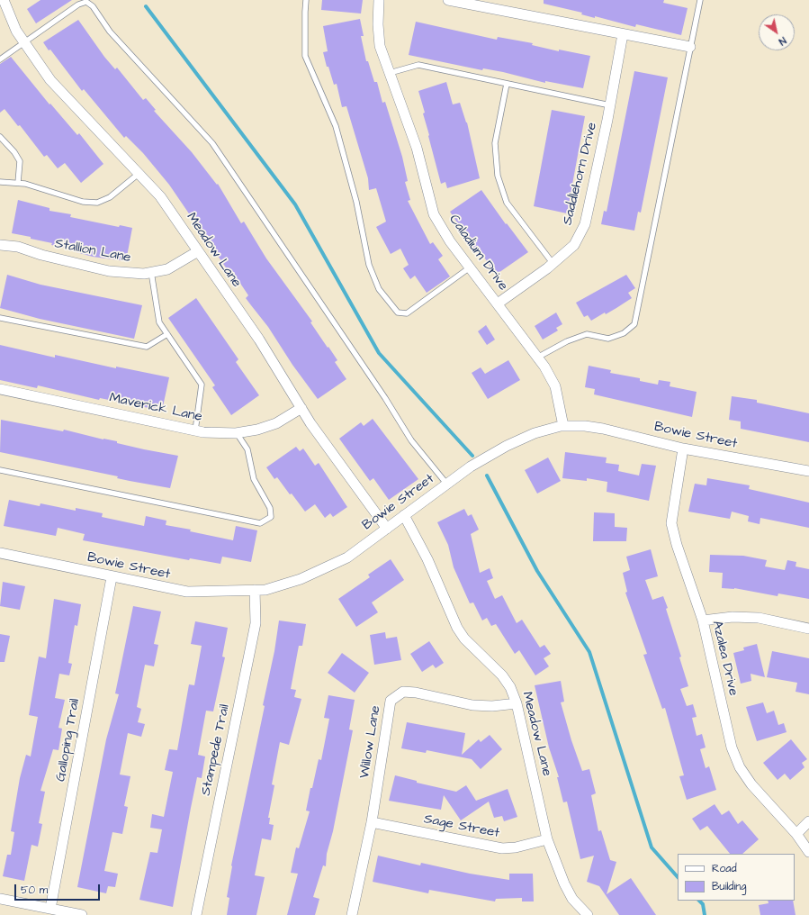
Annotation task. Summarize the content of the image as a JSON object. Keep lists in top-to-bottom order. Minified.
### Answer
{"streets":{"street":["Saddlehorn Drive","Meadow Lane","Stallion Lane","Caladium Drive","Maverick Lane","Bowie Street","Azalea Drive","Galloping Trail","Willow Lane","Stampede Trail","Sage Street"]},"crossings":[["Saddlehorn Drive","Caladium Drive"],["Meadow Lane","Stallion Lane"],["Meadow Lane","Maverick Lane"],["Meadow Lane","Bowie Street"],["Meadow Lane","Willow Lane"],["Meadow Lane","Sage Street"],["Caladium Drive","Bowie Street"],["Bowie Street","Azalea Drive"],["Bowie Street","Galloping Trail"],["Bowie Street","Stampede Trail"],["Willow Lane","Sage Street"]],"legend":["Road","Building"],"scale_bar":"50 m","north":"bottom right"}
